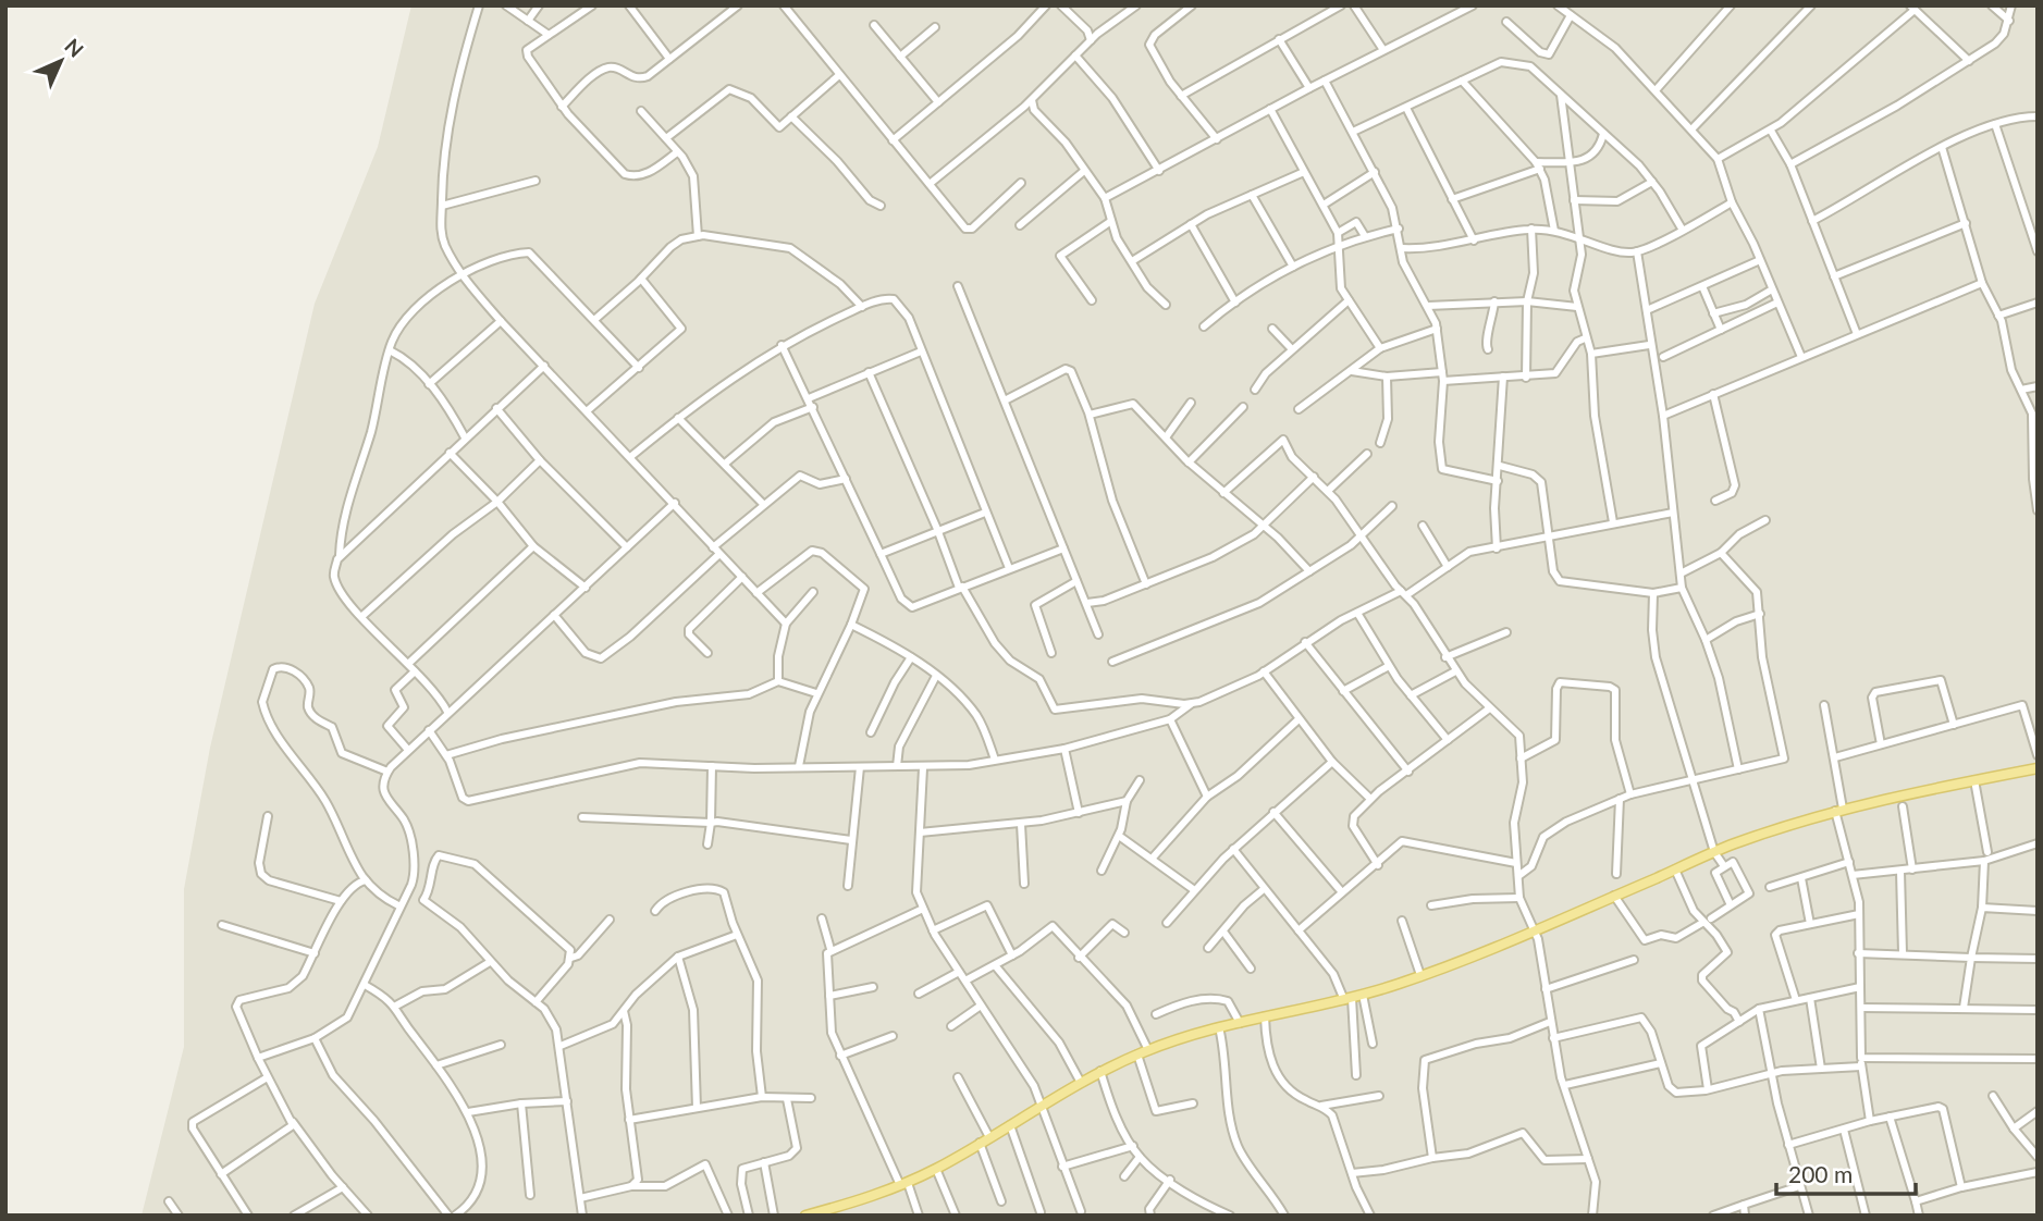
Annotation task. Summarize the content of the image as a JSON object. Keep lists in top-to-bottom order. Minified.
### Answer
{"scale_bar":"200 m","north":"top right"}
